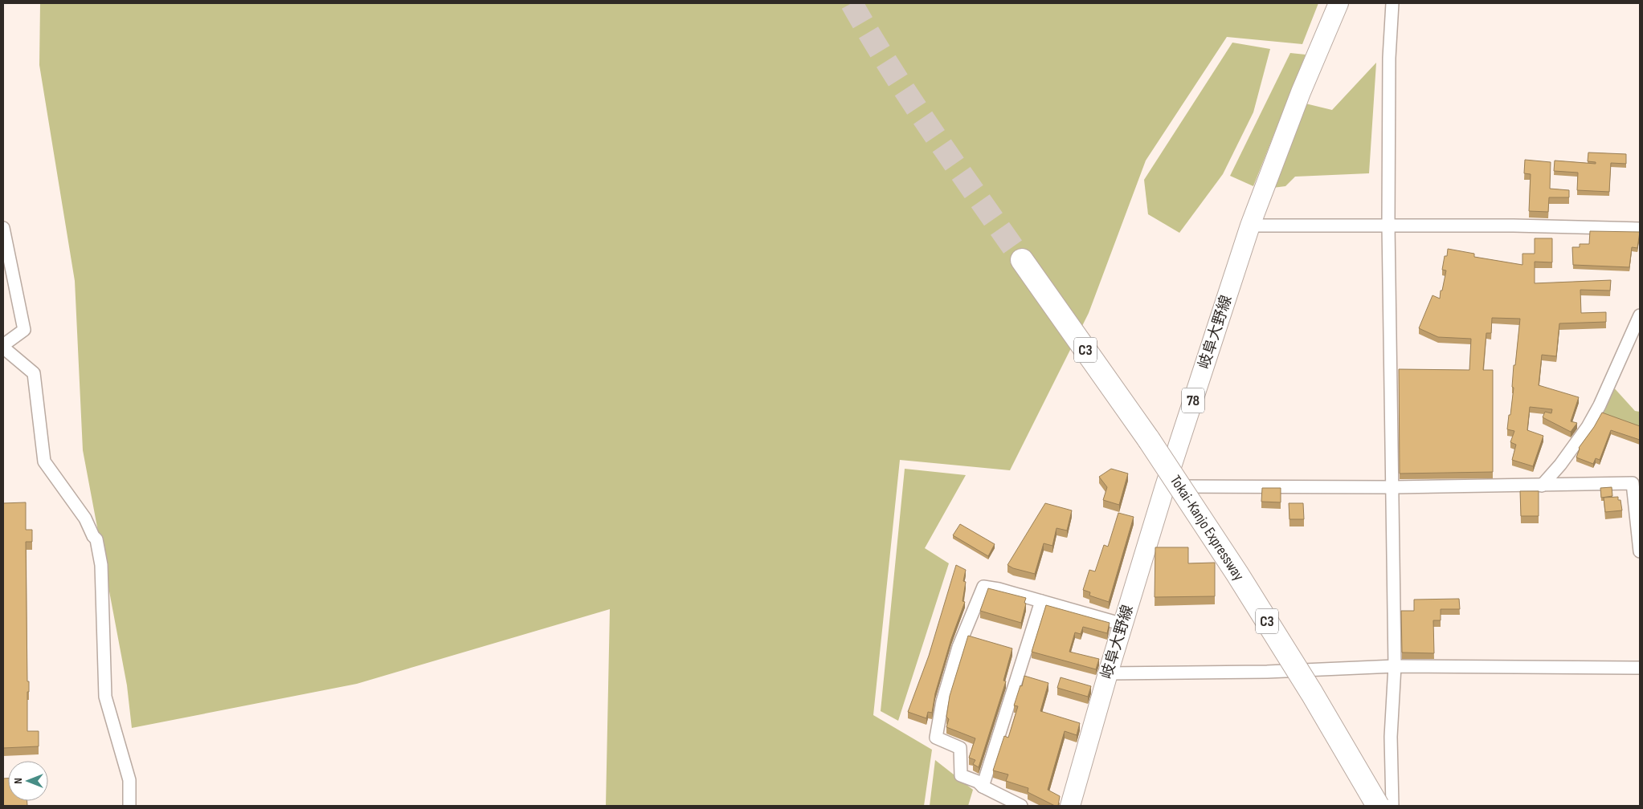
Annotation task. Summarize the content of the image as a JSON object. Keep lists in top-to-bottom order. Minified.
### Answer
{"streets":{"highway":["C3","Tokai-Kanjo Expressway"],"main road":["岐阜大野線","78"]},"north":"left"}
